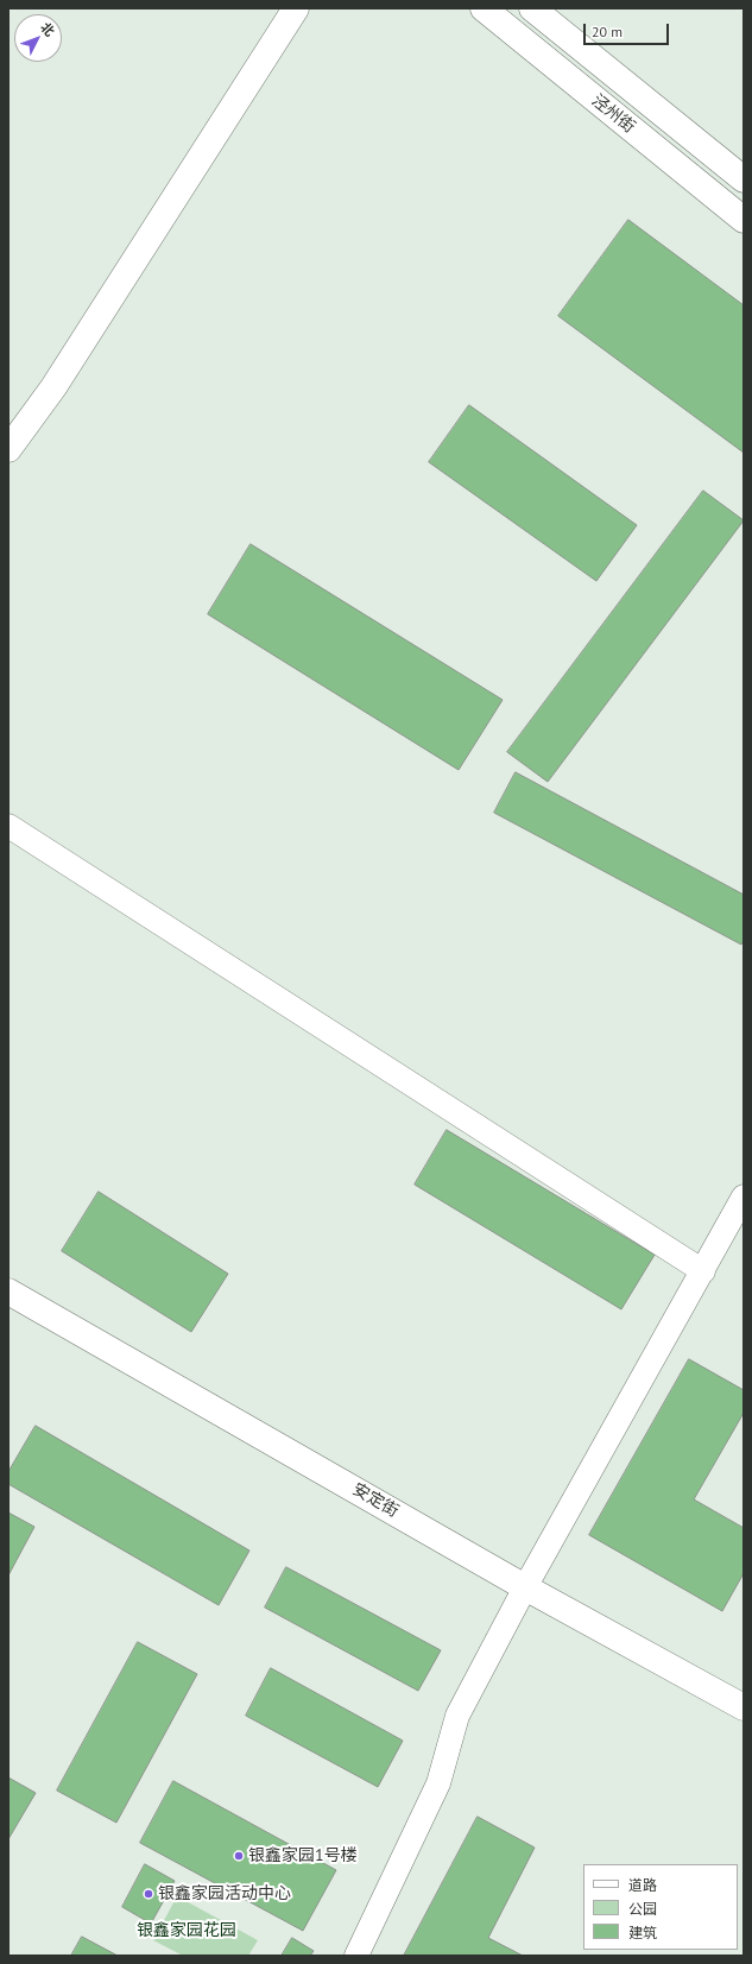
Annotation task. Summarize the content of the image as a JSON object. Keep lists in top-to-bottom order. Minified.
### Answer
{"streets":{"street":["泾州街","安定街"]},"parks":["银鑫家园花园"],"places":["银鑫家园1号楼","银鑫家园活动中心"],"legend":["道路","公园","建筑"],"scale_bar":"20 m","north":"top right"}
